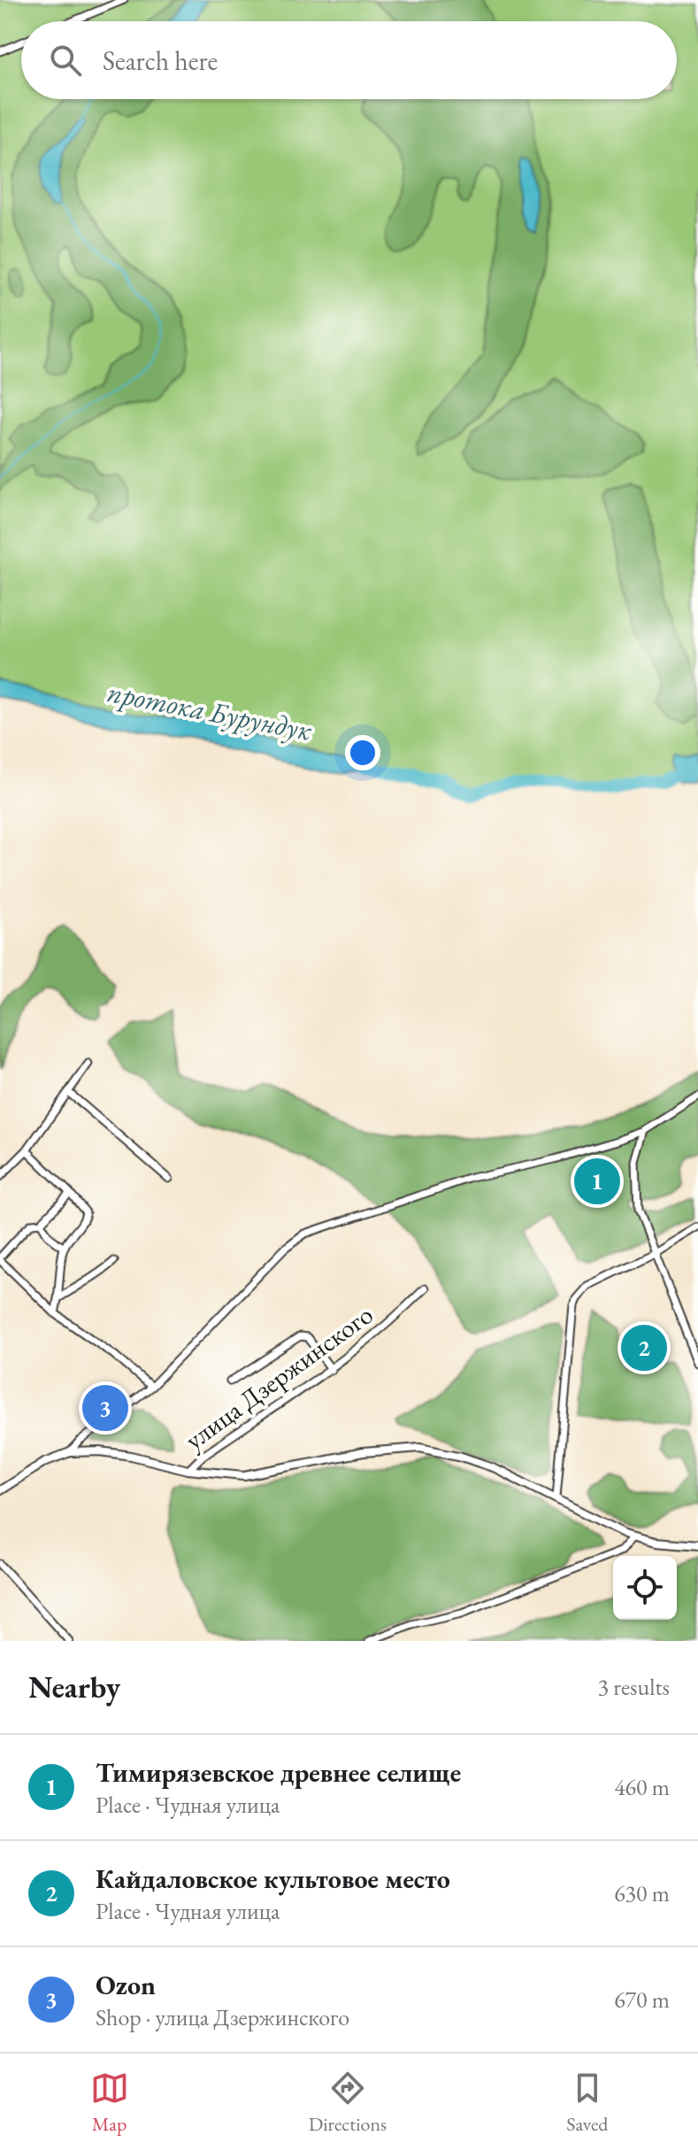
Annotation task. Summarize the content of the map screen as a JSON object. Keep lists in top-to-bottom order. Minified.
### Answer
{"streets":{"street":["улица Дзержинского"]},"water":["протока Бурундук"],"page":{"search":"Search here","pins":["1","2","3"],"heading":["Nearby","3 results"],"list":[{"mark":"1","name":"Тимирязевское древнее селище","note":"Place · Чудная улица","value":"460 m"},{"mark":"2","name":"Кайдаловское культовое место","note":"Place · Чудная улица","value":"630 m"},{"mark":"3","name":"Ozon","note":"Shop · улица Дзержинского","value":"670 m"}],"nav":["Map","Directions","Saved"]}}
